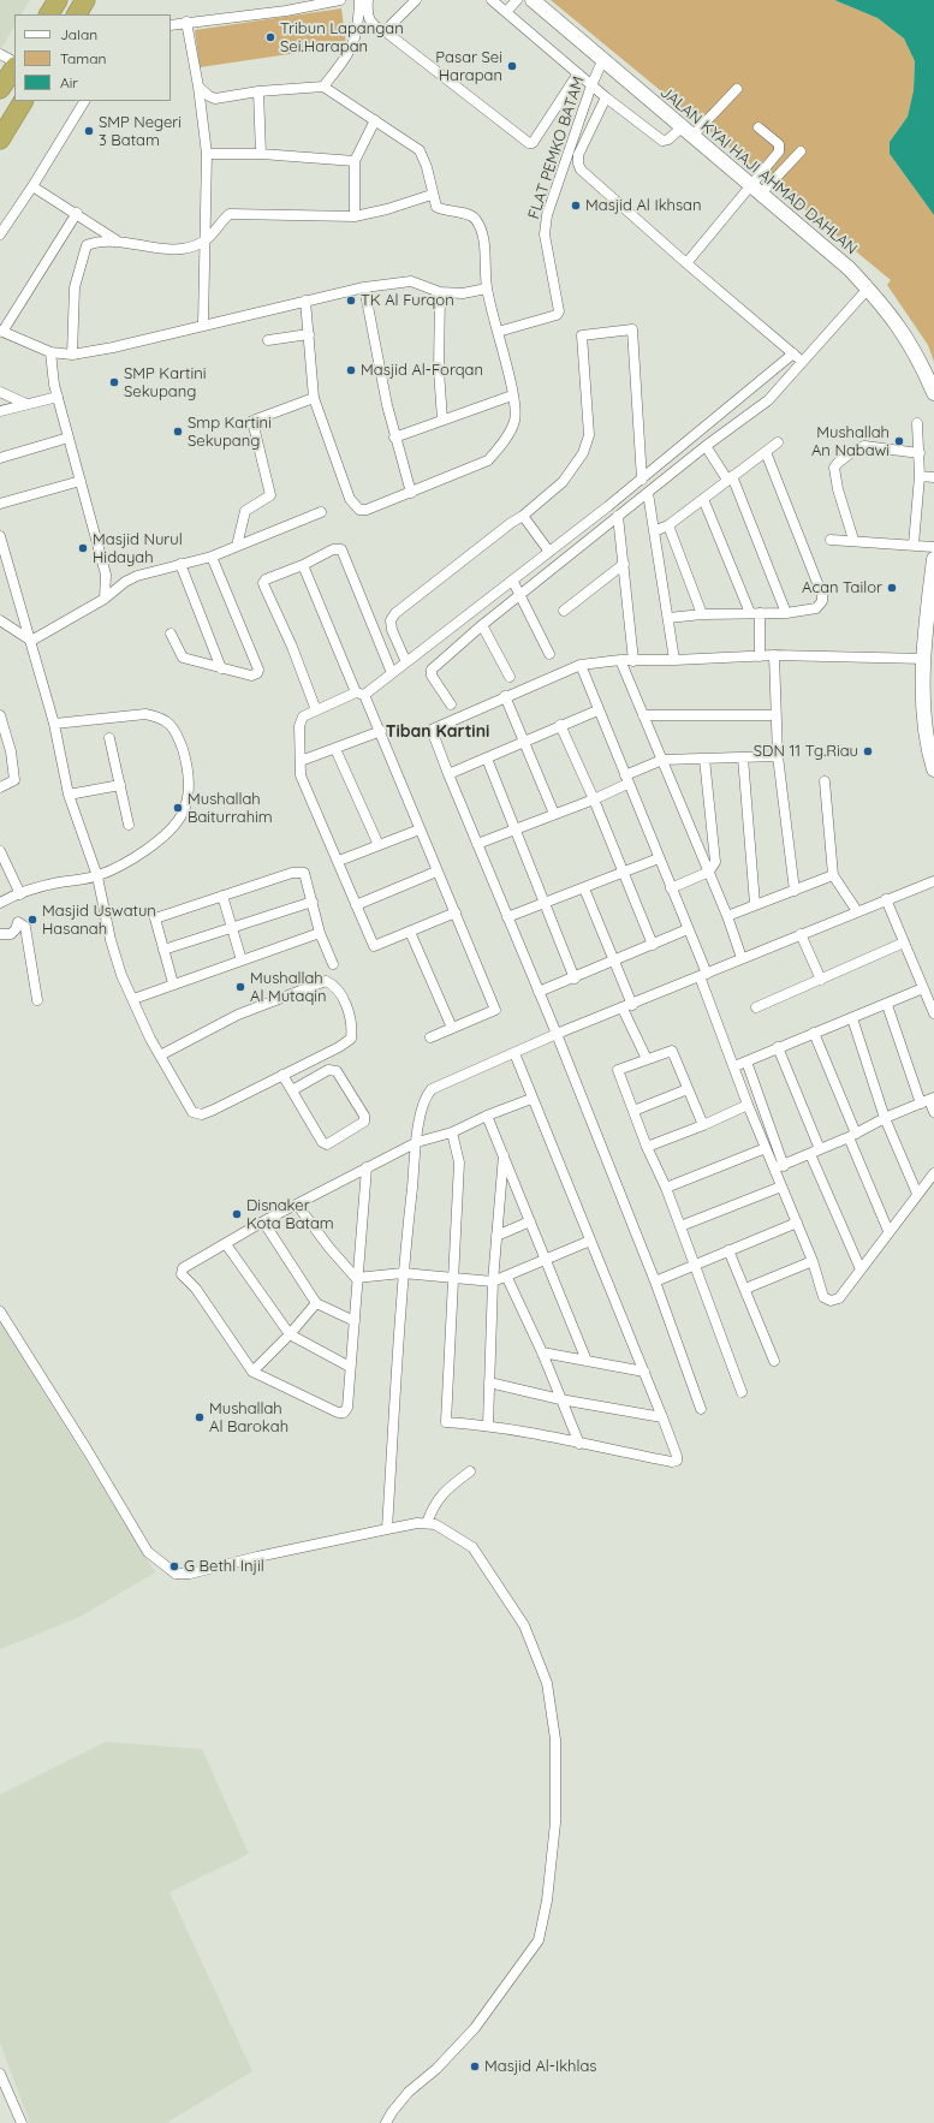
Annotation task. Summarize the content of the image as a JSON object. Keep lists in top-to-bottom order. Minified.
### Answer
{"streets":{"main road":["JALAN KYAI HAJI AHMAD DAHLAN"],"street":["FLAT PEMKO BATAM"]},"crossings":[["FLAT PEMKO BATAM","JALAN KYAI HAJI AHMAD DAHLAN"]],"districts":["Tiban Kartini"],"places":["Tribun Lapangan Sei.Harapan","Pasar Sei Harapan","SMP Negeri 3 Batam","Masjid Al Ikhsan","TK Al Furqon","Masjid Al-Forqan","SMP Kartini Sekupang","Smp Kartini Sekupang","Mushallah An Nabawi","Masjid Nurul Hidayah","Acan Tailor","SDN 11 Tg.Riau","Mushallah Baiturrahim","Masjid Uswatun Hasanah","Mushallah Al Mutaqin","Disnaker Kota Batam","Mushallah Al Barokah","G Bethl Injil","Masjid Al-Ikhlas"],"legend":["Jalan","Taman","Air"]}
